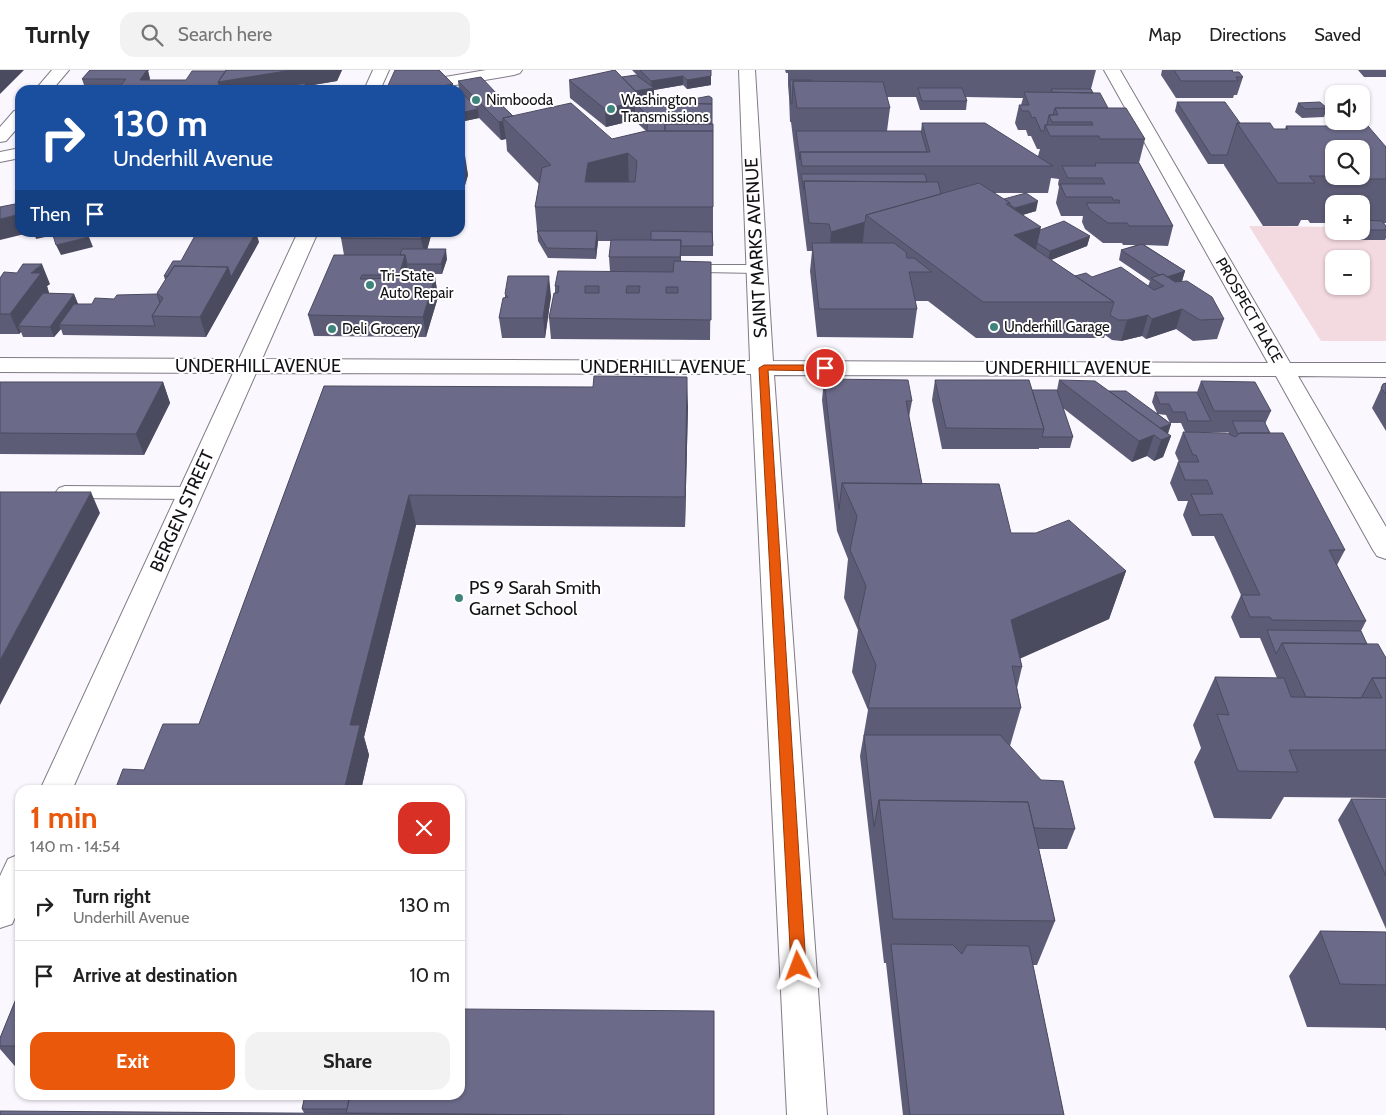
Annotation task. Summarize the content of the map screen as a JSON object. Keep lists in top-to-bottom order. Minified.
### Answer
{"streets":{"street":["SAINT MARKS AVENUE","PROSPECT PLACE","UNDERHILL AVENUE","BERGEN STREET"]},"crossings":[["SAINT MARKS AVENUE","UNDERHILL AVENUE"],["PROSPECT PLACE","UNDERHILL AVENUE"],["UNDERHILL AVENUE","BERGEN STREET"]],"places":["Nimbooda","Washington Transmissions","Tri-State Auto Repair","Underhill Garage","Deli Grocery","PS 9 Sarah Smith Garnet School"],"page":{"header":"Turnly","search":"Search here","nav":["Map","Directions","Saved"],"map_buttons":["+","−"],"turn":["130 m","Underhill Avenue"],"then":"Then","heading":["1 min","140 m · 14:54"],"list":[{"name":"Turn right","note":"Underhill Avenue","value":"130 m"},{"name":"Arrive at destination","value":"10 m"}],"buttons":["Exit","Share"]}}
